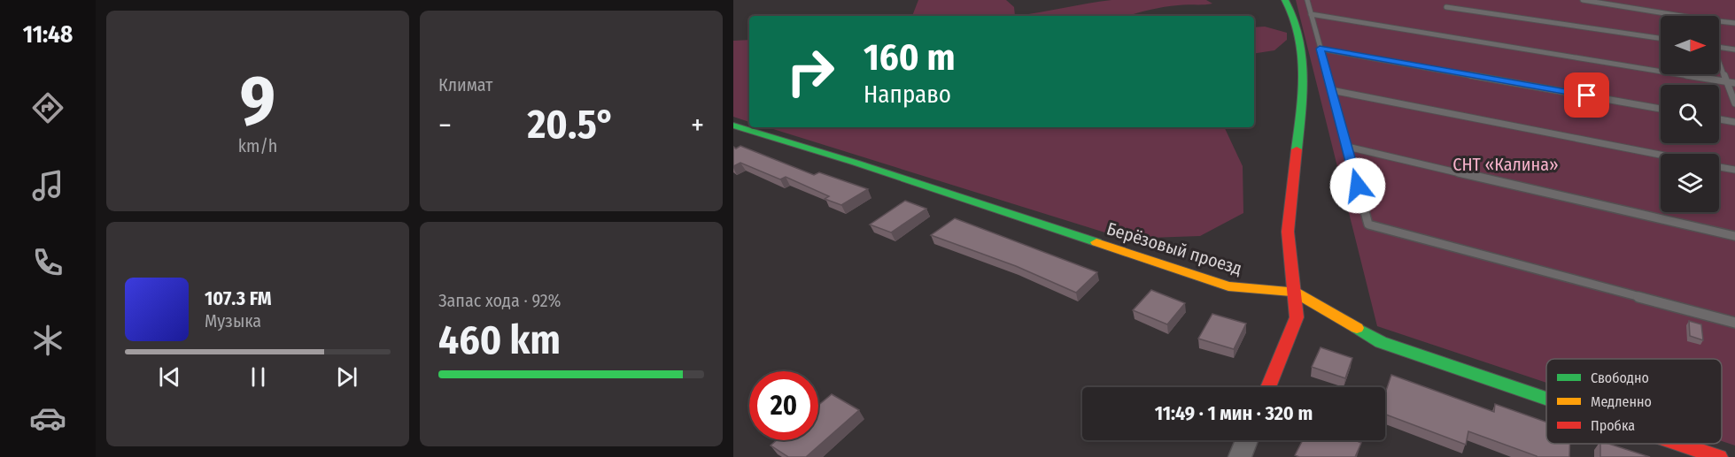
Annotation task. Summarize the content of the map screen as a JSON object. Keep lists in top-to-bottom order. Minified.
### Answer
{"streets":{"street":["Берёзовый проезд"]},"parks":["СНТ «Калина»"],"legend":["Свободно","Медленно","Пробка"],"north":"right","page":{"tabs":"11:48","tile":[["9","km/h"],"Климат",["Запас хода · 92%","460 km"]],"turn":["160 m","Направо"],"heat":["−","20.5°","+"],"song":["107.3 FM","Музыка"],"limit":"20","trip":"11:49 · 1 мин · 320 m"}}
